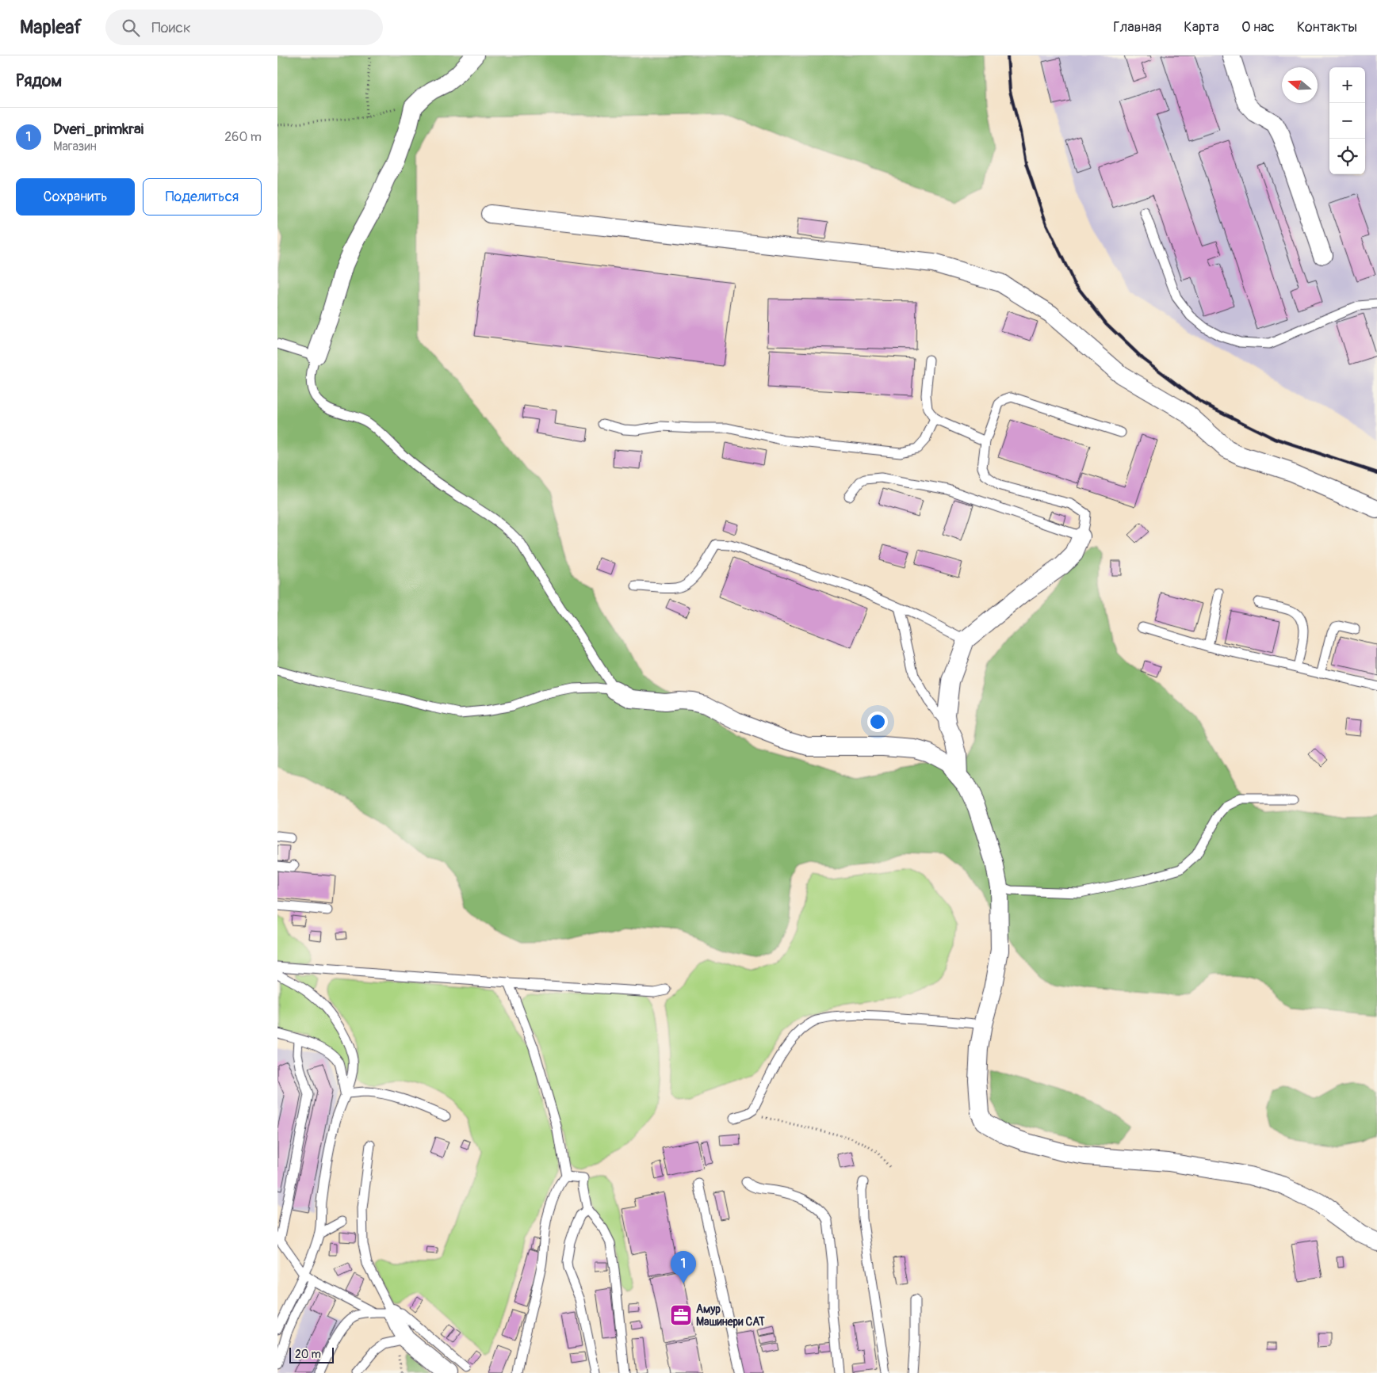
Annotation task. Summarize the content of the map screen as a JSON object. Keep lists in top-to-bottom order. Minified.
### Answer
{"places":{"office":["Амур Машинери CAT"]},"scale_bar":"20 m","north":"left","page":{"header":"Mapleaf","search":"Поиск","nav":["Главная","Карта","О нас","Контакты"],"heading":"Рядом","map_buttons":["+","−"],"list":[{"mark":"1","name":"Dveri_primkrai","note":"Магазин","value":"260 m"}],"buttons":["Сохранить","Поделиться"],"pins":"1","scale":"20 m"}}
